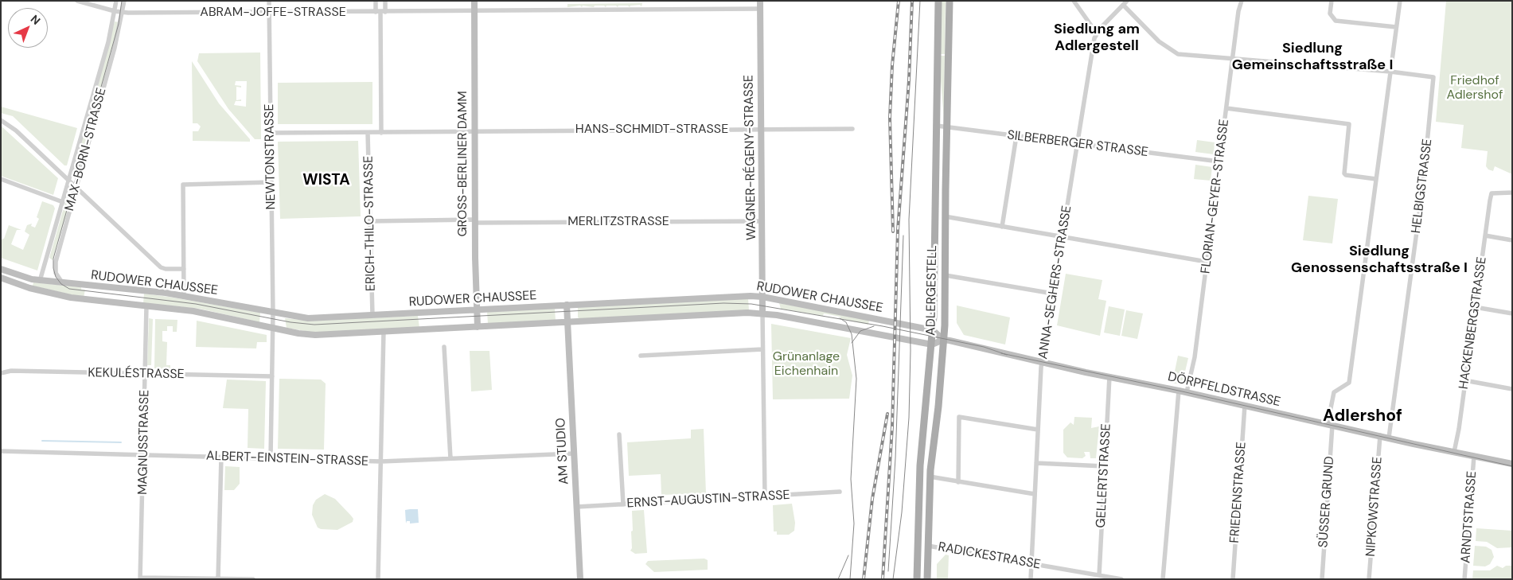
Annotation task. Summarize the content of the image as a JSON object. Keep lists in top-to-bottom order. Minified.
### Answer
{"streets":{"main road":["WAGNER-RÉGENY-STRASSE","GROSS-BERLINER DAMM","RUDOWER CHAUSSEE","ADLERGESTELL","DÖRPFELDSTRASSE","AM STUDIO"],"street":["ABRAM-JOFFE-STRASSE","HANS-SCHMIDT-STRASSE","SILBERBERGER STRASSE","MAX-BORN-STRASSE","NEWTONSTRASSE","HELBIGSTRASSE","FLORIAN-GEYER-STRASSE","MERLITZSTRASSE","ERICH-THILO-STRASSE","ANNA-SEGHERS-STRASSE","HACKENBERGSTRASSE","KEKULÉSTRASSE","MAGNUSSTRASSE","ALBERT-EINSTEIN-STRASSE","GELLERTSTRASSE","FRIEDENSTRASSE","ERNST-AUGUSTIN-STRASSE","SÜSSER GRUND","NIPKOWSTRASSE","ARNDTSTRASSE","RADICKESTRASSE"]},"crossings":[["ABRAM-JOFFE-STRASSE","MAX-BORN-STRASSE"],["ABRAM-JOFFE-STRASSE","NEWTONSTRASSE"],["ABRAM-JOFFE-STRASSE","WAGNER-RÉGENY-STRASSE"],["ABRAM-JOFFE-STRASSE","GROSS-BERLINER DAMM"],["HANS-SCHMIDT-STRASSE","NEWTONSTRASSE"],["HANS-SCHMIDT-STRASSE","WAGNER-RÉGENY-STRASSE"],["HANS-SCHMIDT-STRASSE","GROSS-BERLINER DAMM"],["HANS-SCHMIDT-STRASSE","ERICH-THILO-STRASSE"],["SILBERBERGER STRASSE","FLORIAN-GEYER-STRASSE"],["SILBERBERGER STRASSE","ANNA-SEGHERS-STRASSE"],["SILBERBERGER STRASSE","ADLERGESTELL"],["MAX-BORN-STRASSE","RUDOWER CHAUSSEE"],["NEWTONSTRASSE","RUDOWER CHAUSSEE"],["NEWTONSTRASSE","KEKULÉSTRASSE"],["NEWTONSTRASSE","ALBERT-EINSTEIN-STRASSE"],["WAGNER-RÉGENY-STRASSE","MERLITZSTRASSE"],["WAGNER-RÉGENY-STRASSE","RUDOWER CHAUSSEE"],["GROSS-BERLINER DAMM","MERLITZSTRASSE"],["GROSS-BERLINER DAMM","RUDOWER CHAUSSEE"],["HELBIGSTRASSE","DÖRPFELDSTRASSE"],["FLORIAN-GEYER-STRASSE","DÖRPFELDSTRASSE"],["MERLITZSTRASSE","ERICH-THILO-STRASSE"],["ERICH-THILO-STRASSE","RUDOWER CHAUSSEE"],["ANNA-SEGHERS-STRASSE","DÖRPFELDSTRASSE"],["ANNA-SEGHERS-STRASSE","RADICKESTRASSE"],["RUDOWER CHAUSSEE","ADLERGESTELL"],["RUDOWER CHAUSSEE","MAGNUSSTRASSE"],["RUDOWER CHAUSSEE","AM STUDIO"],["ADLERGESTELL","DÖRPFELDSTRASSE"],["ADLERGESTELL","RADICKESTRASSE"],["HACKENBERGSTRASSE","DÖRPFELDSTRASSE"],["KEKULÉSTRASSE","MAGNUSSTRASSE"],["DÖRPFELDSTRASSE","GELLERTSTRASSE"],["DÖRPFELDSTRASSE","FRIEDENSTRASSE"],["DÖRPFELDSTRASSE","SÜSSER GRUND"],["DÖRPFELDSTRASSE","NIPKOWSTRASSE"],["DÖRPFELDSTRASSE","ARNDTSTRASSE"],["MAGNUSSTRASSE","ALBERT-EINSTEIN-STRASSE"],["AM STUDIO","ALBERT-EINSTEIN-STRASSE"],["AM STUDIO","ERNST-AUGUSTIN-STRASSE"],["GELLERTSTRASSE","RADICKESTRASSE"]],"districts":["Siedlung am Adlergestell","Siedlung Gemeinschaftsstraße I","WISTA","Siedlung Genossenschaftsstraße I","Adlershof"],"parks":["Friedhof Adlershof","Grünanlage Eichenhain"],"north":"top right"}
